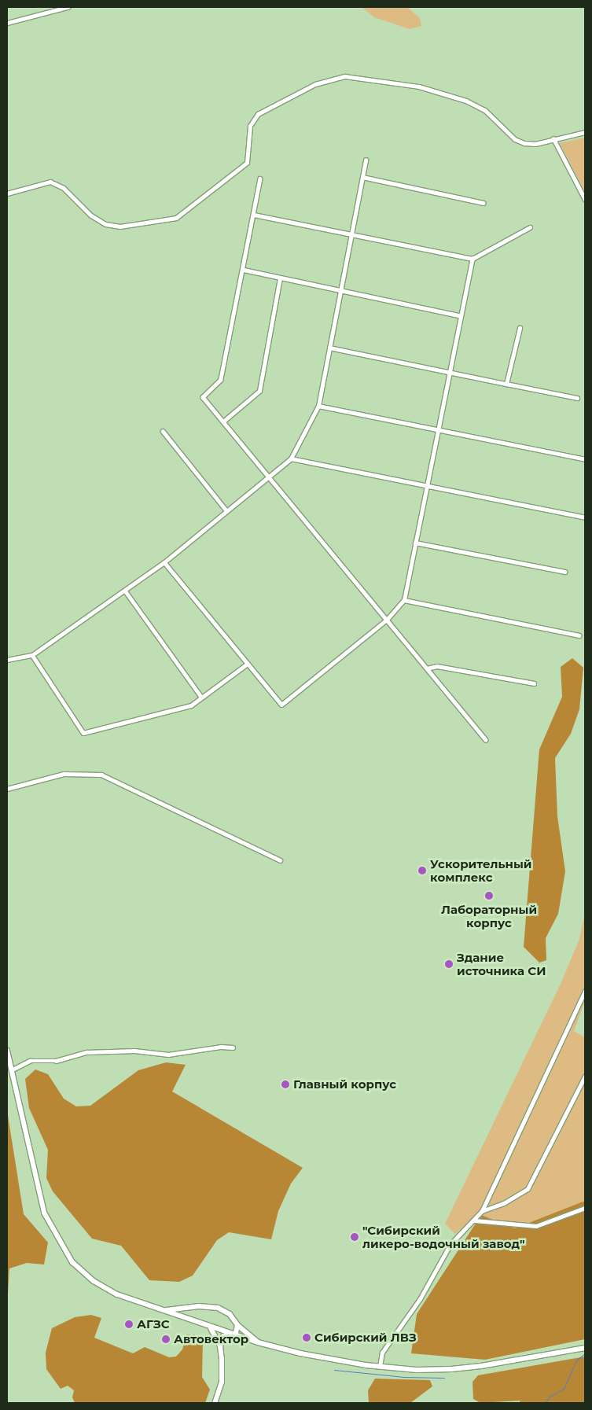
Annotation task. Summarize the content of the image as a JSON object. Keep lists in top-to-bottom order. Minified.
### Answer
{"places":["Ускорительный комплекс","Лабораторный корпус","Здание источника СИ","Главный корпус","\"Сибирский ликеро-водочный завод\"","АГЗС","Сибирский ЛВЗ","Автовектор"]}
